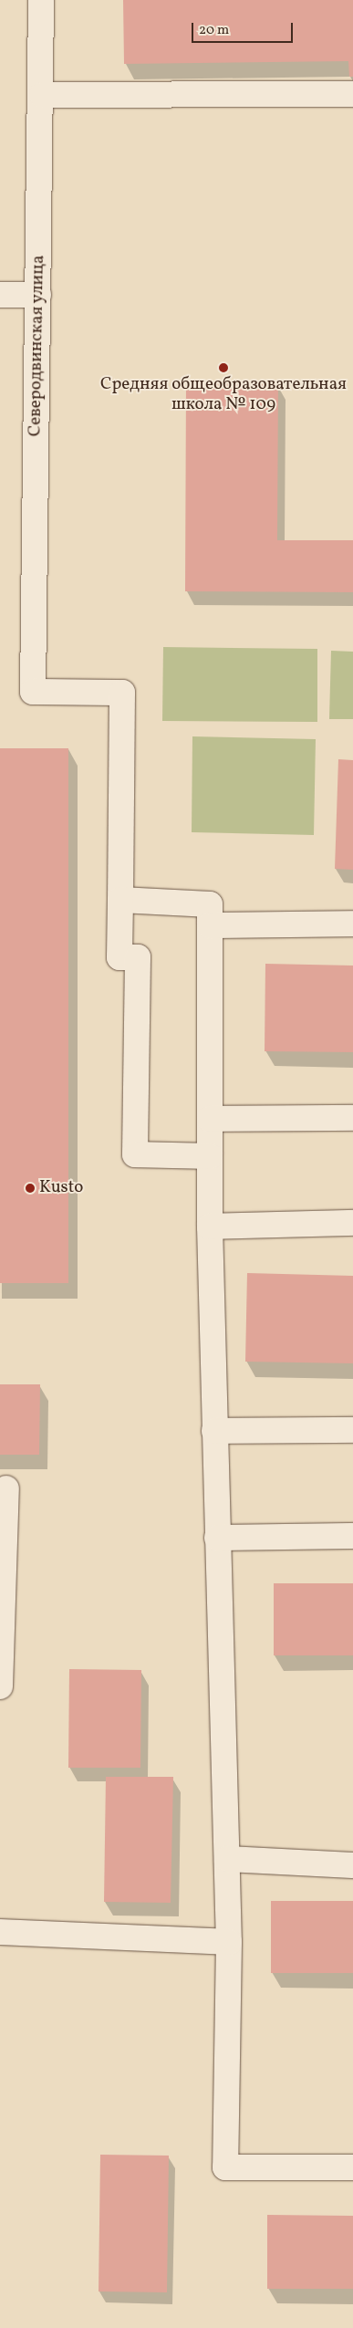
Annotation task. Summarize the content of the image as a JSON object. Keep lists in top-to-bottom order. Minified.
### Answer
{"streets":{"street":["Северодвинская улица"]},"places":["Средняя общеобразовательная школа № 109","Kusto"],"scale_bar":"20 m"}
